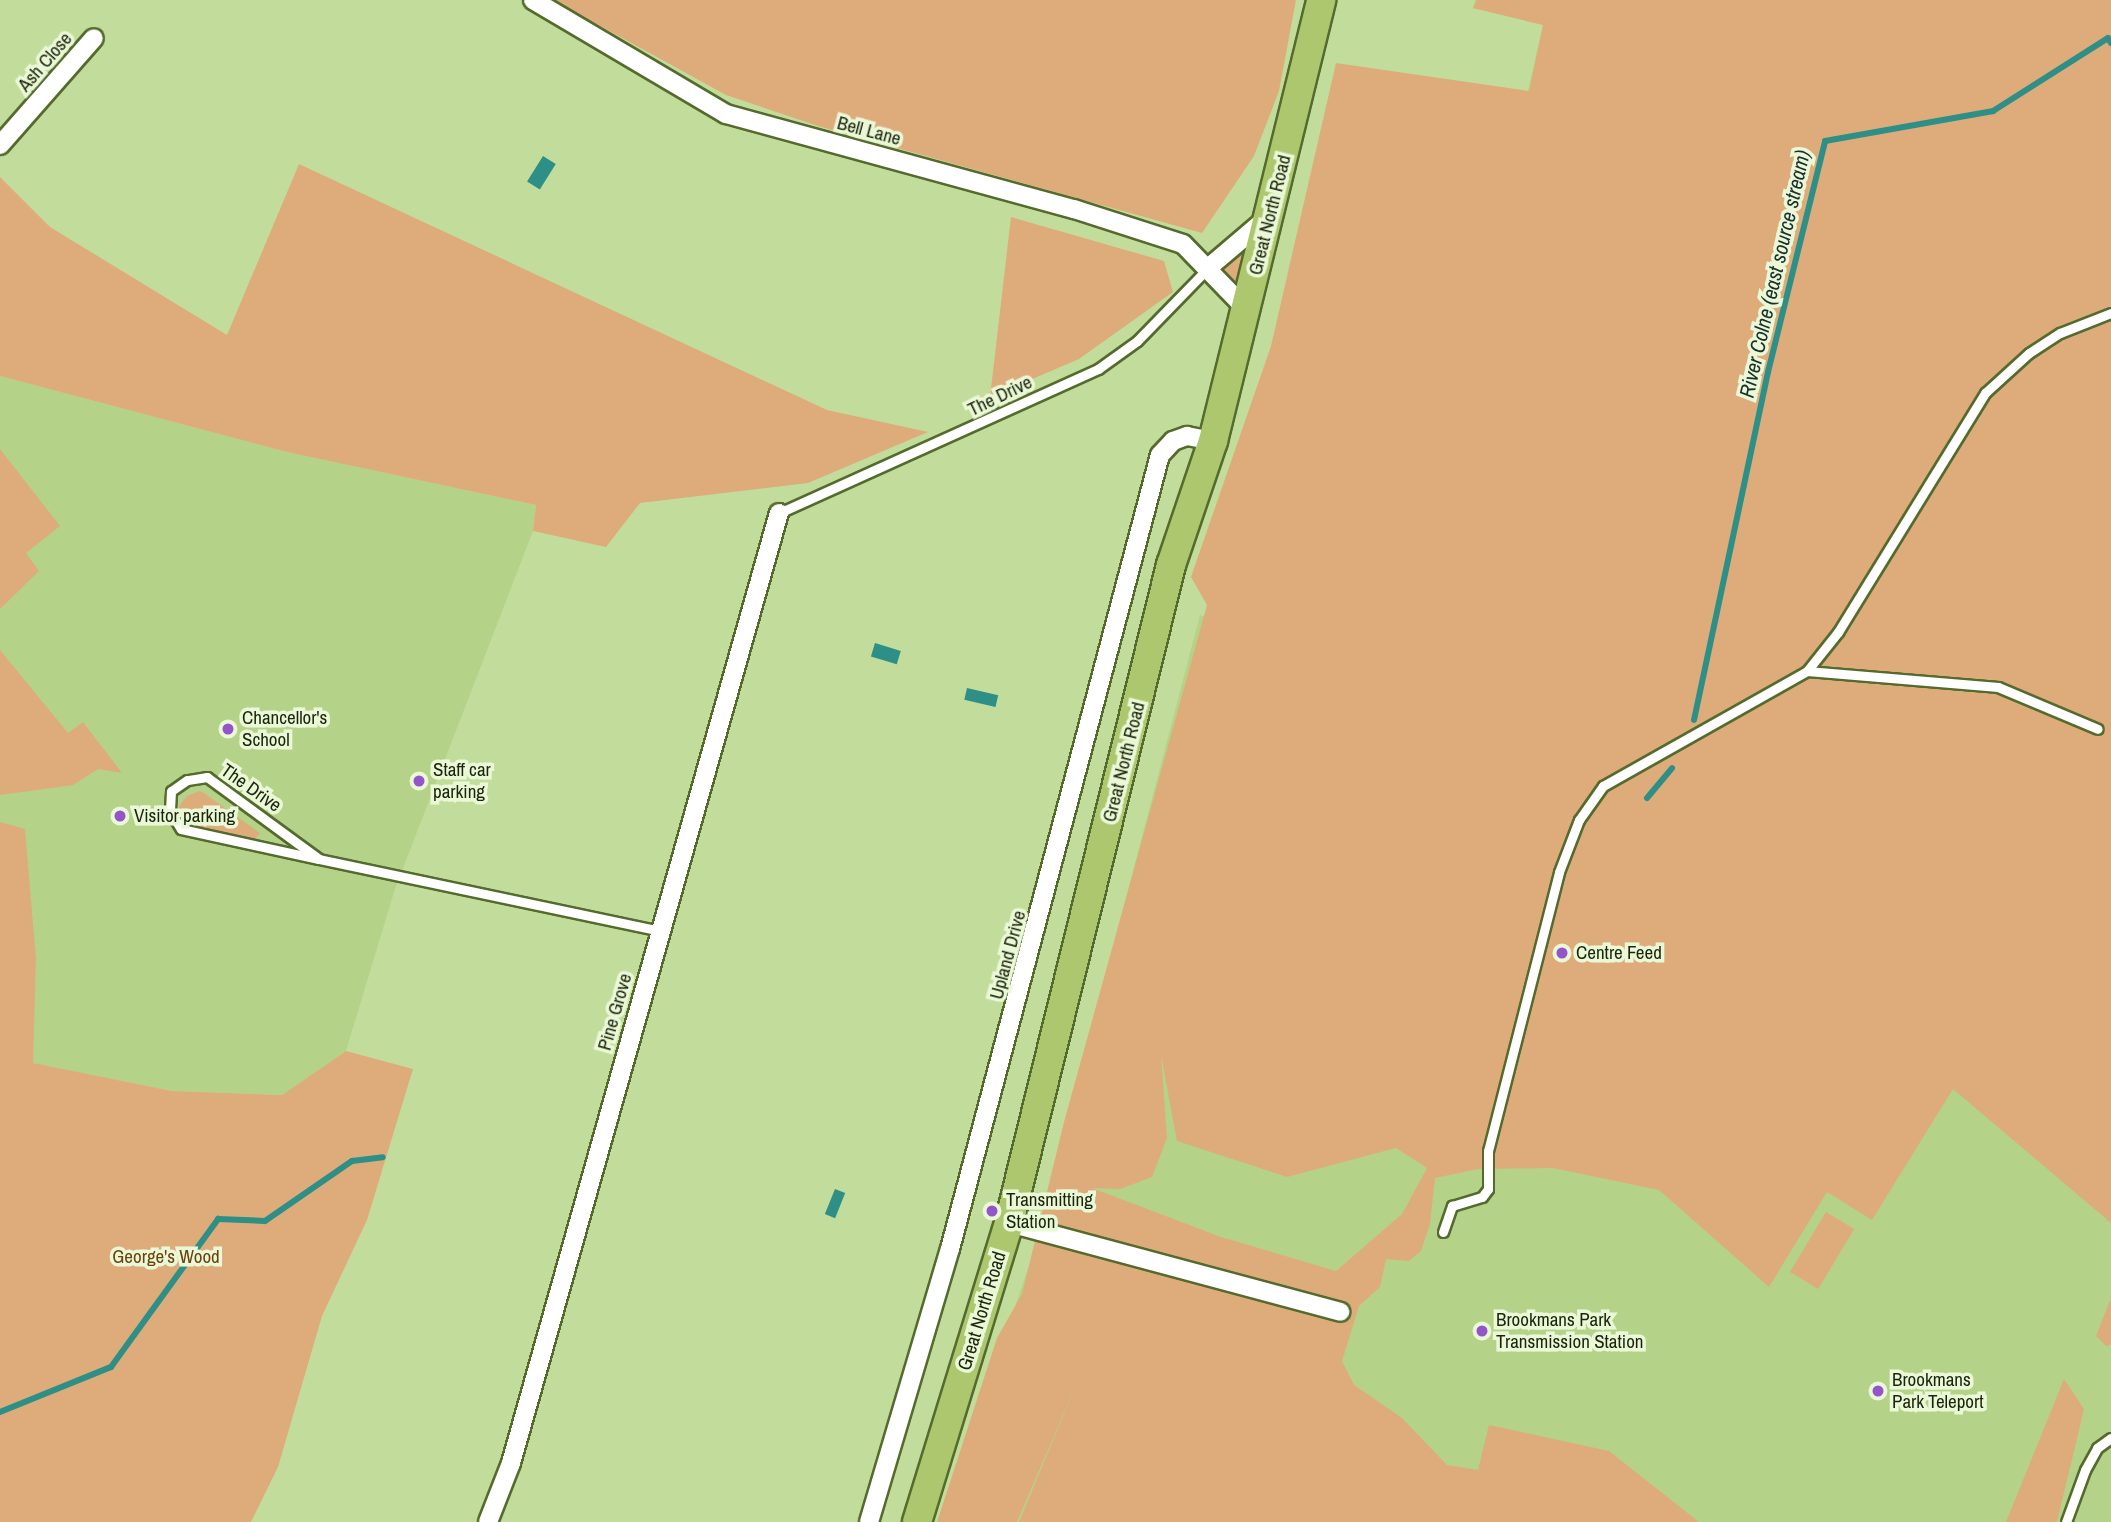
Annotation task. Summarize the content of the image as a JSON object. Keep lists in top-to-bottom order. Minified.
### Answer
{"streets":{"main road":["Great North Road"],"street":["Ash Close","Bell Lane","Upland Drive","Pine Grove"],"lane":["The Drive"]},"crossings":[["Bell Lane","Great North Road"],["Bell Lane","The Drive"],["Great North Road","Upland Drive"],["The Drive","Pine Grove"]],"water":["River Colne (east source stream)"],"parks":["George's Wood"],"places":["Chancellor's School","Staff car parking","Visitor parking","Centre Feed","Transmitting Station","Brookmans Park Transmission Station","Brookmans Park Teleport"]}
